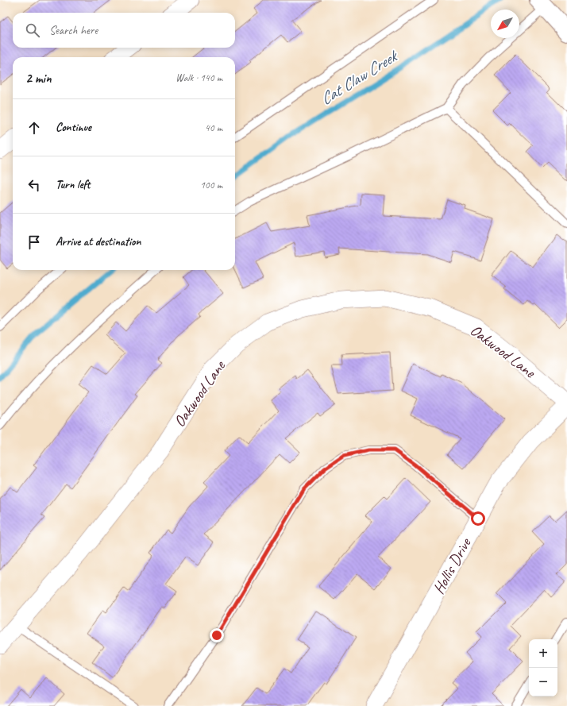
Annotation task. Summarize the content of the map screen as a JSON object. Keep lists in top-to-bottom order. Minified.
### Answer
{"streets":{"street":["Oakwood Lane","Hollis Drive"]},"water":["Cat Claw Creek"],"north":"bottom left","page":{"search":"Search here","heading":["2 min","Walk · 140 m"],"list":[["Continue","40 m"],["Turn left","100 m"],"Arrive at destination"],"map_buttons":["+","−"]}}
